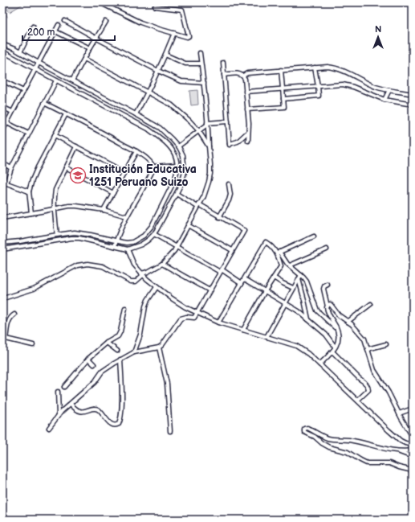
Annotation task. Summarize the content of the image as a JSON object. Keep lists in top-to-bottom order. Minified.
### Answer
{"places":{"school or university":["Institución Educativa 1251 Peruano Suizo"]},"scale_bar":"200 m","north":"top"}
